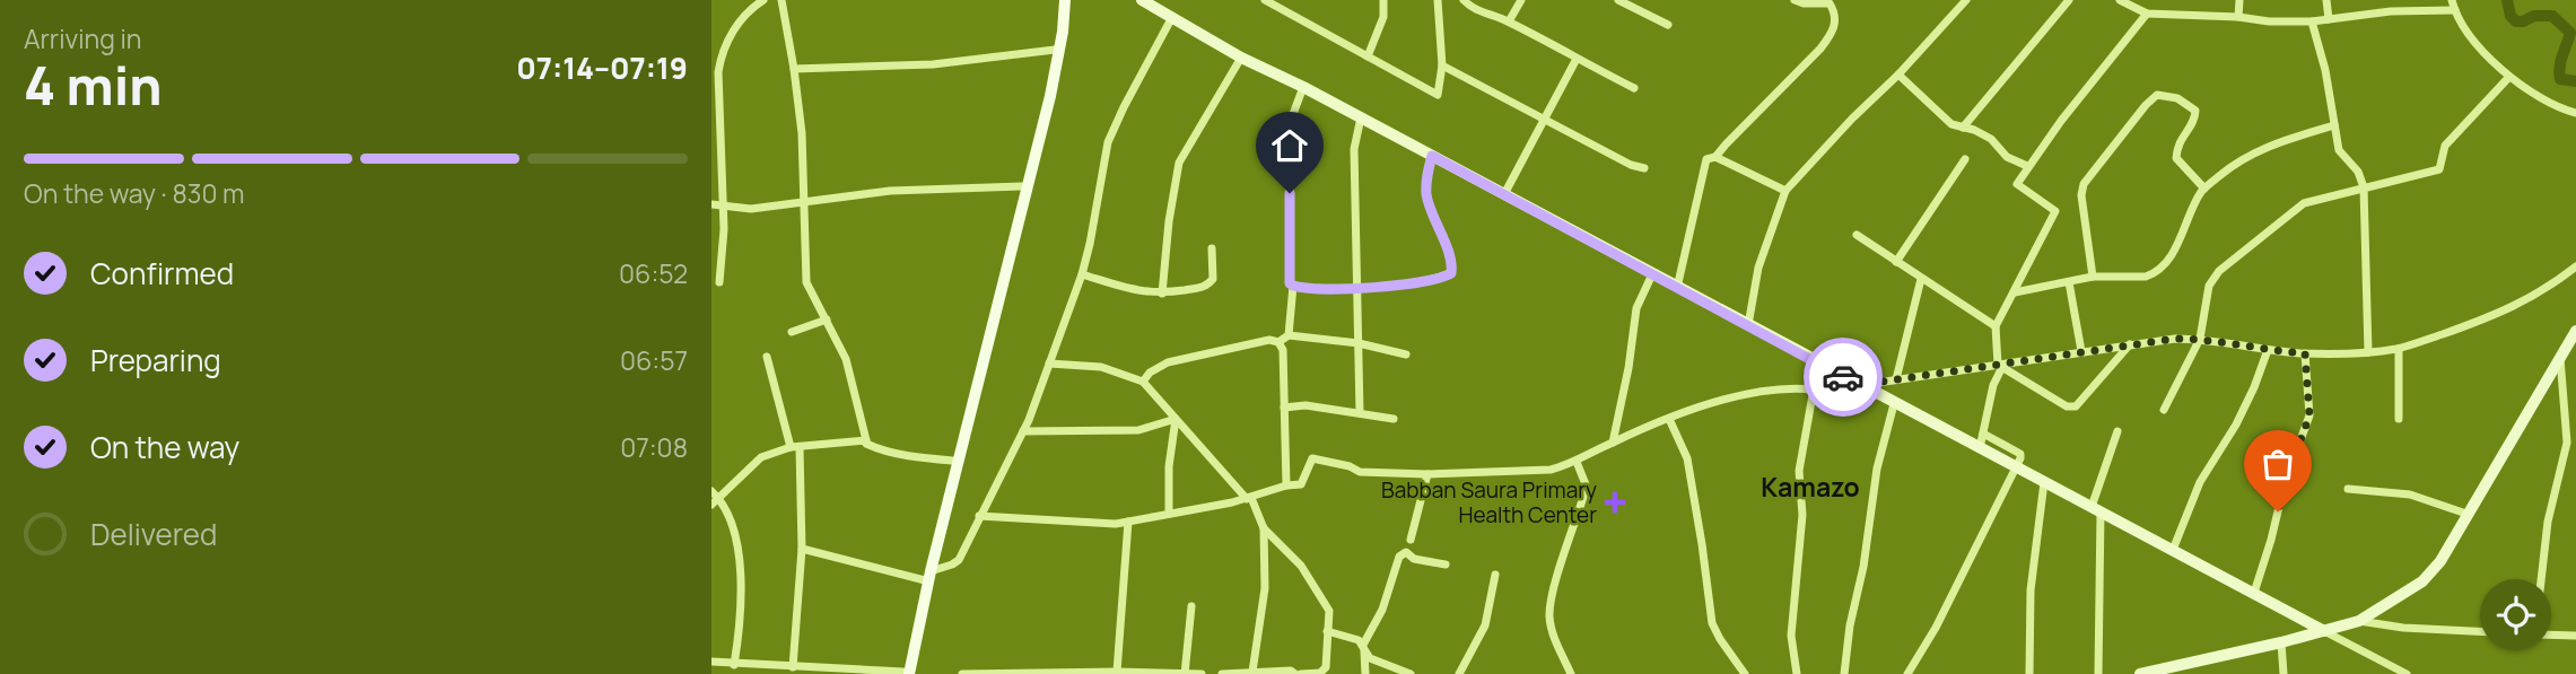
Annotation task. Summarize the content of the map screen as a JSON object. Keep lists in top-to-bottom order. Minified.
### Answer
{"districts":["Kamazo"],"places":{"health":["Babban Saura Primary Health Center"]},"page":{"heading":["4 min","Arriving in","07:14–07:19"],"bar":"On the way · 830 m","list":[["Confirmed","06:52"],["Preparing","06:57"],["On the way","07:08"],"Delivered"]}}
